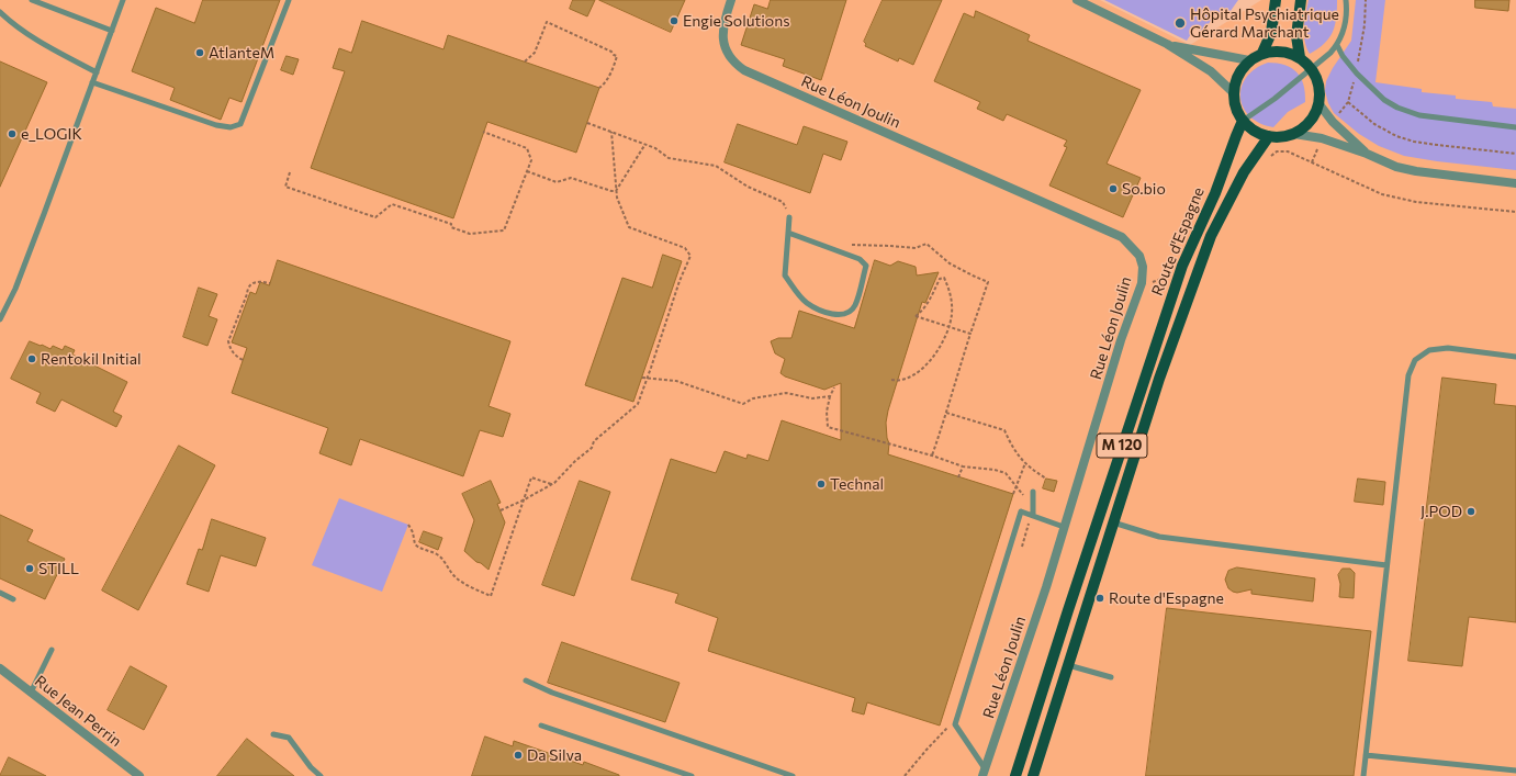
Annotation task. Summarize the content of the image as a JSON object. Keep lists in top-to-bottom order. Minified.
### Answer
{"streets":{"main road":["Route d'Espagne","M 120"],"street":["Rue Léon Joulin","Rue Jean Perrin"]},"places":["Engie Solutions","Hôpital Psychiatrique Gérard Marchant","AtlanteM","e_LOGIK","So.bio","Rentokil Initial","Technal","J.POD","STILL","Route d'Espagne","Da Silva"]}
